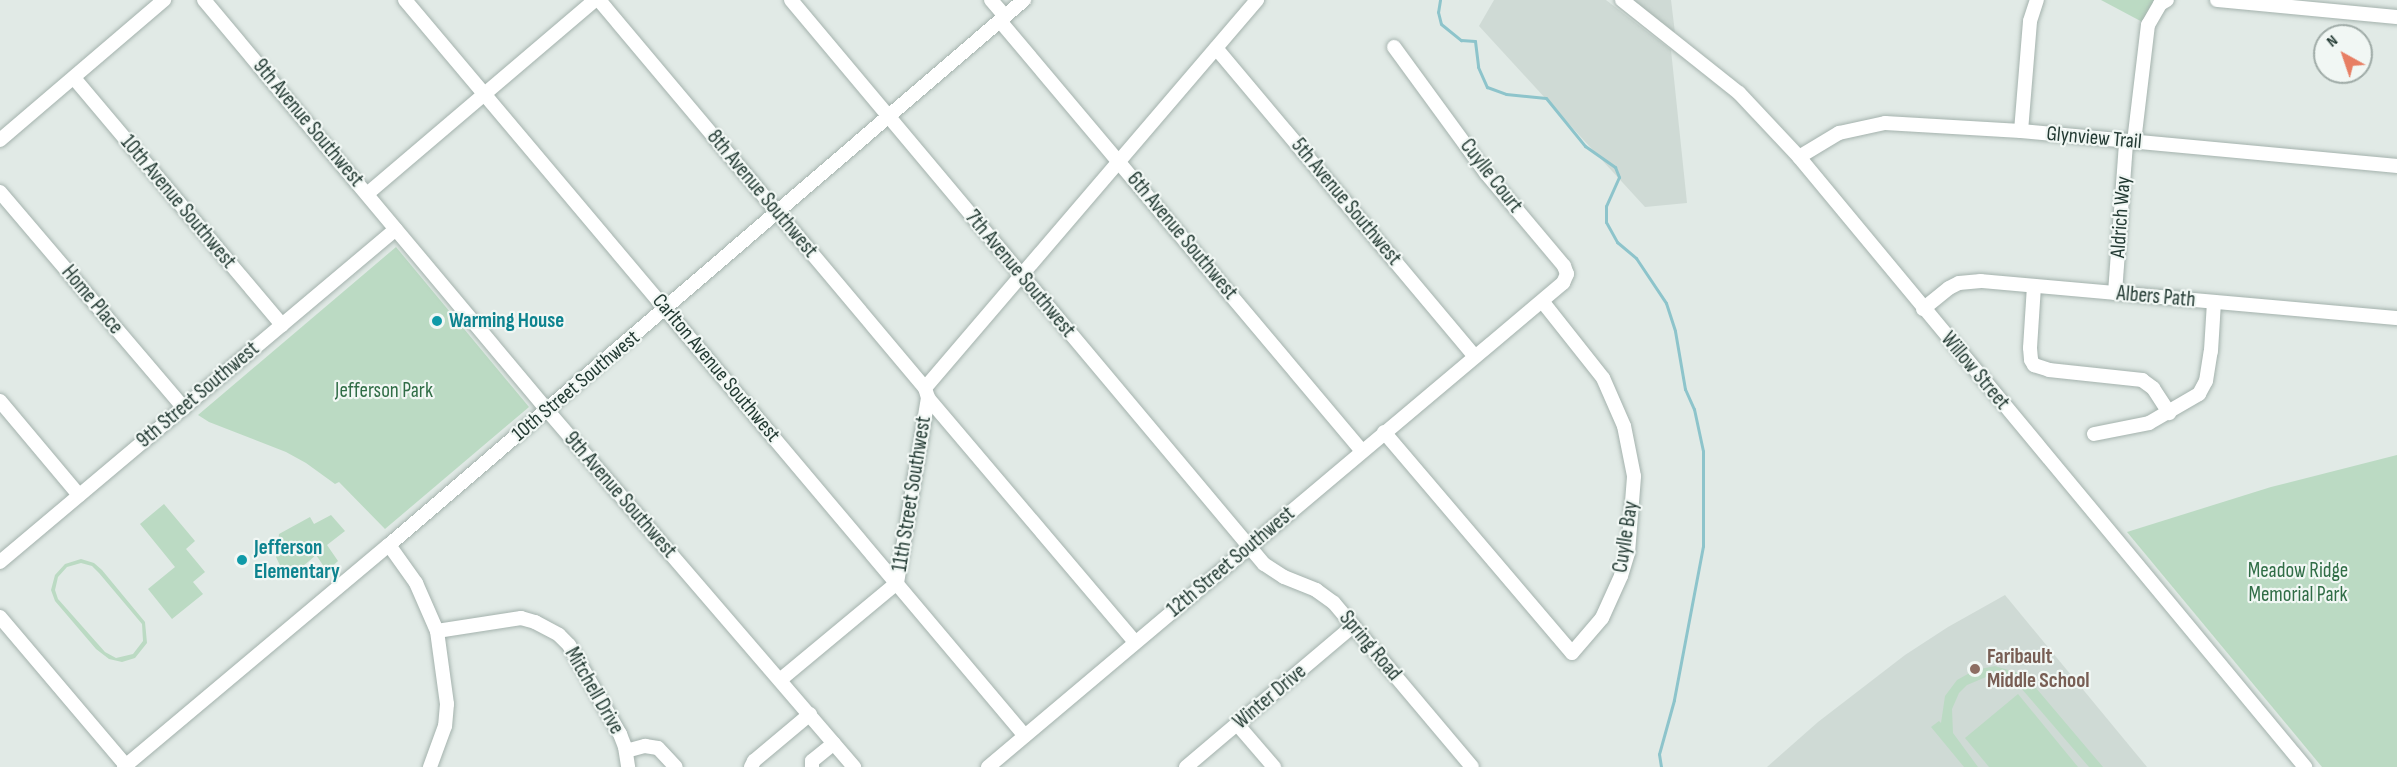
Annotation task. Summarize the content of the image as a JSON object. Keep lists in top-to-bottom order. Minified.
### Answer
{"streets":{"street":["9th Avenue Southwest","Glynview Trail","Cuylle Court","8th Avenue Southwest","10th Avenue Southwest","5th Avenue Southwest","Aldrich Way","6th Avenue Southwest","7th Avenue Southwest","Albers Path","Home Place","Carlton Avenue Southwest","Willow Street","10th Street Southwest","9th Street Southwest","11th Street Southwest","Cuylle Bay","12th Street Southwest","Spring Road","Mitchell Drive","Winter Drive"]},"crossings":[["9th Avenue Southwest","10th Street Southwest"],["9th Avenue Southwest","9th Street Southwest"],["9th Avenue Southwest","11th Street Southwest"],["Glynview Trail","Aldrich Way"],["Glynview Trail","Willow Street"],["Cuylle Court","Cuylle Bay"],["8th Avenue Southwest","10th Street Southwest"],["8th Avenue Southwest","11th Street Southwest"],["8th Avenue Southwest","12th Street Southwest"],["10th Avenue Southwest","9th Street Southwest"],["5th Avenue Southwest","11th Street Southwest"],["5th Avenue Southwest","12th Street Southwest"],["Aldrich Way","Albers Path"],["6th Avenue Southwest","10th Street Southwest"],["6th Avenue Southwest","11th Street Southwest"],["6th Avenue Southwest","12th Street Southwest"],["7th Avenue Southwest","10th Street Southwest"],["7th Avenue Southwest","11th Street Southwest"],["7th Avenue Southwest","12th Street Southwest"],["7th Avenue Southwest","Spring Road"],["Albers Path","Willow Street"],["Home Place","9th Street Southwest"],["Carlton Avenue Southwest","10th Street Southwest"],["Carlton Avenue Southwest","11th Street Southwest"],["Carlton Avenue Southwest","12th Street Southwest"],["Cuylle Bay","12th Street Southwest"],["12th Street Southwest","Spring Road"],["Spring Road","Winter Drive"]],"parks":["Jefferson Park","Meadow Ridge Memorial Park"],"places":["Warming House","Jefferson Elementary","Faribault Middle School"],"north":"top left"}
